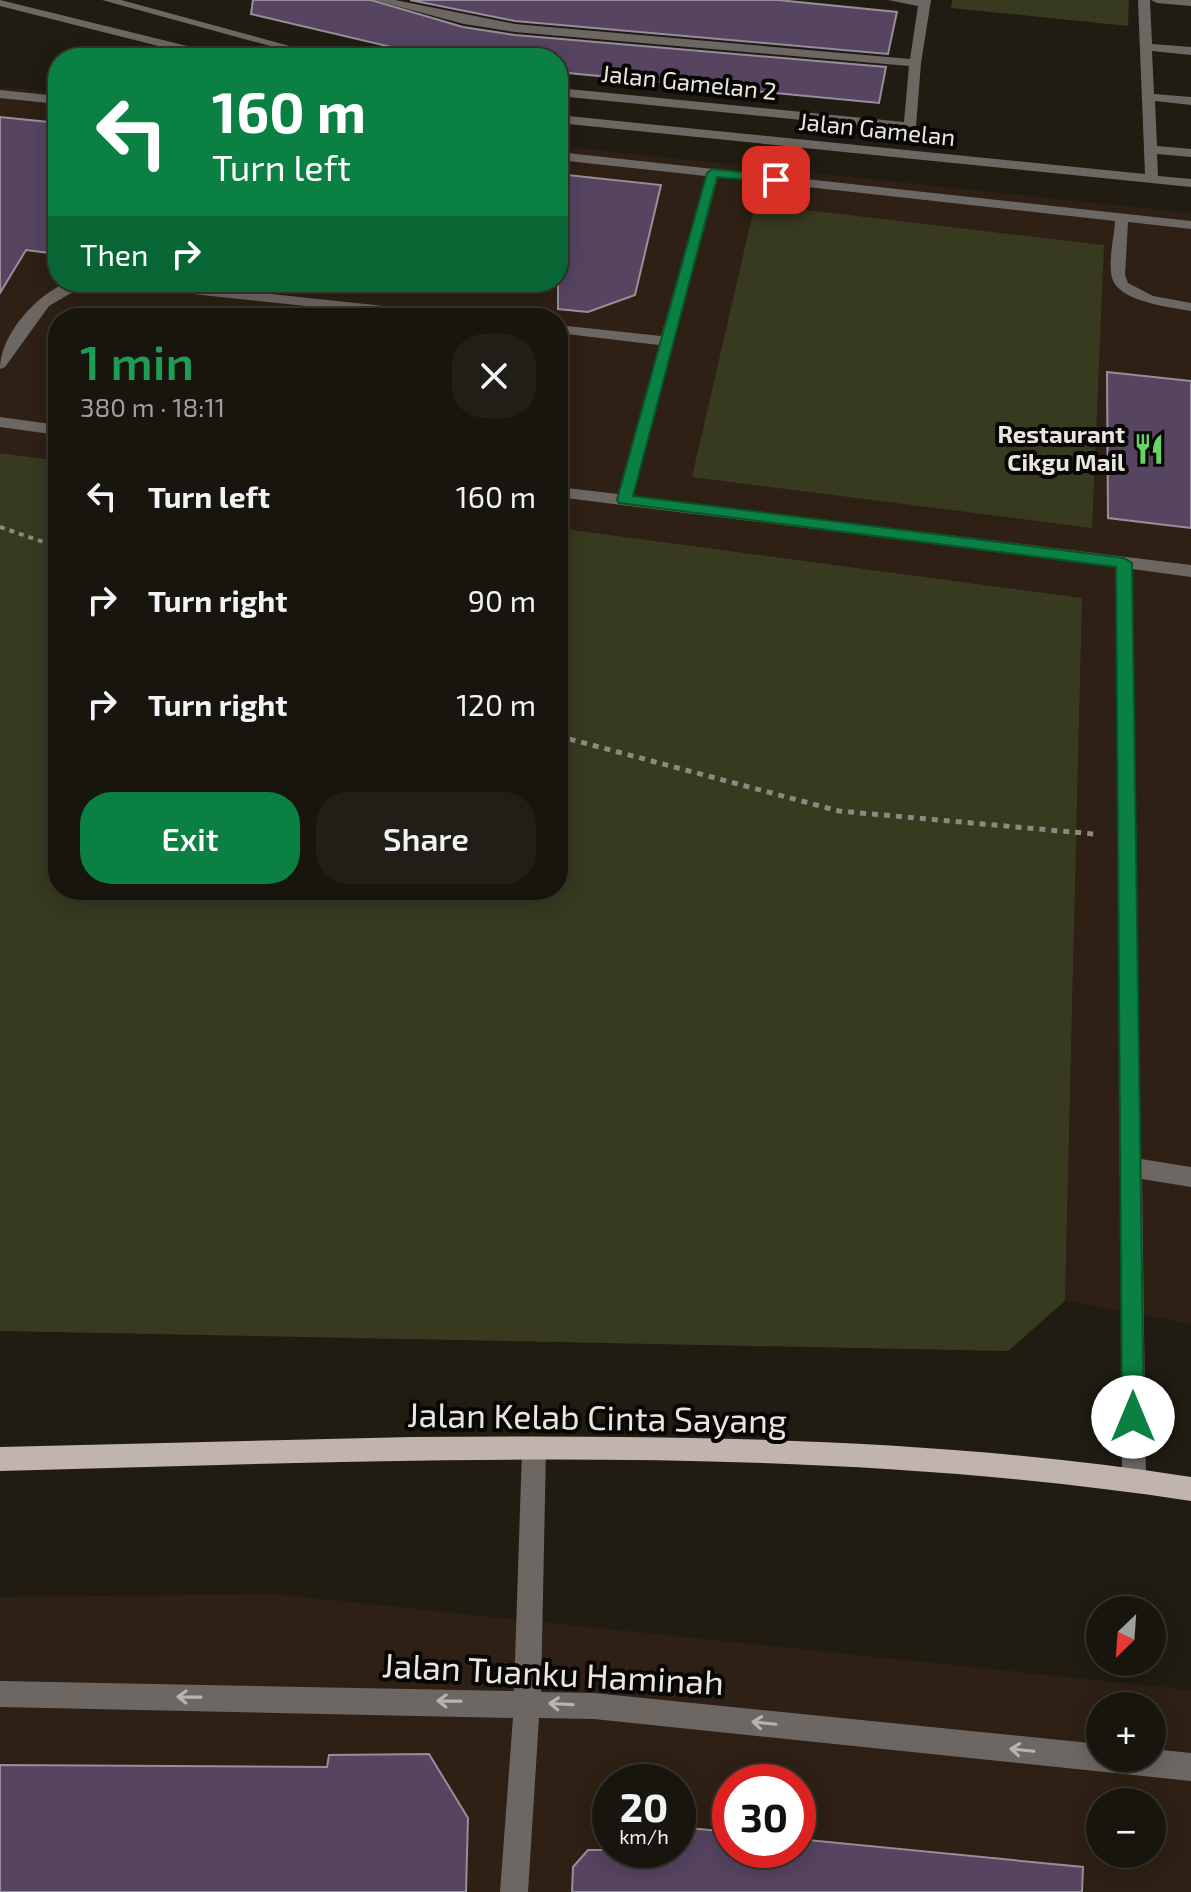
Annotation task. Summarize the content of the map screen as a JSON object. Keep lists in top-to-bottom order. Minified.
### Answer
{"streets":{"main road":["Jalan Kelab Cinta Sayang"],"street":["Jalan Gamelan 2","Jalan Gamelan","Jalan Tuanku Haminah"]},"one_way":["Jalan Tuanku Haminah"],"places":{"restaurant":["Restaurant Cikgu Mail"]},"north":"bottom left","page":{"turn":["160 m","Turn left"],"then":"Then","heading":["1 min","380 m · 18:11"],"list":[{"name":"Turn left","value":"160 m"},{"name":"Turn right","value":"90 m"},{"name":"Turn right","value":"120 m"}],"buttons":["Exit","Share"],"map_buttons":["+","−"],"speed":"20 km/h","limit":"30"}}
